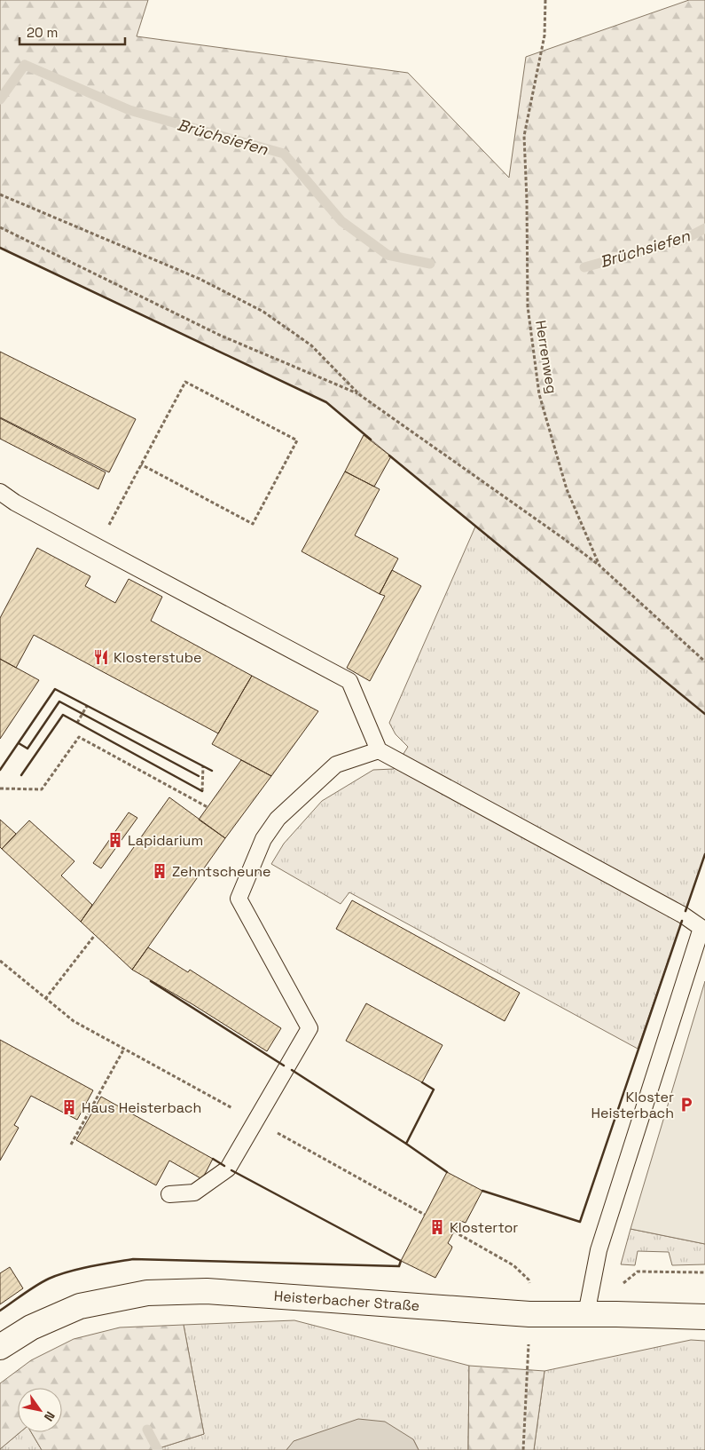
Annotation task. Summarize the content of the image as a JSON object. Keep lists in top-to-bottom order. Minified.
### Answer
{"streets":{"main road":["Heisterbacher Straße"],"path":["Herrenweg"]},"water":["Brüchsiefen"],"places":{"restaurant":["Klosterstube"],"building":["Lapidarium","Zehntscheune","Haus Heisterbach","Klostertor"],"parking":["Kloster Heisterbach"]},"scale_bar":"20 m","north":"bottom right"}
